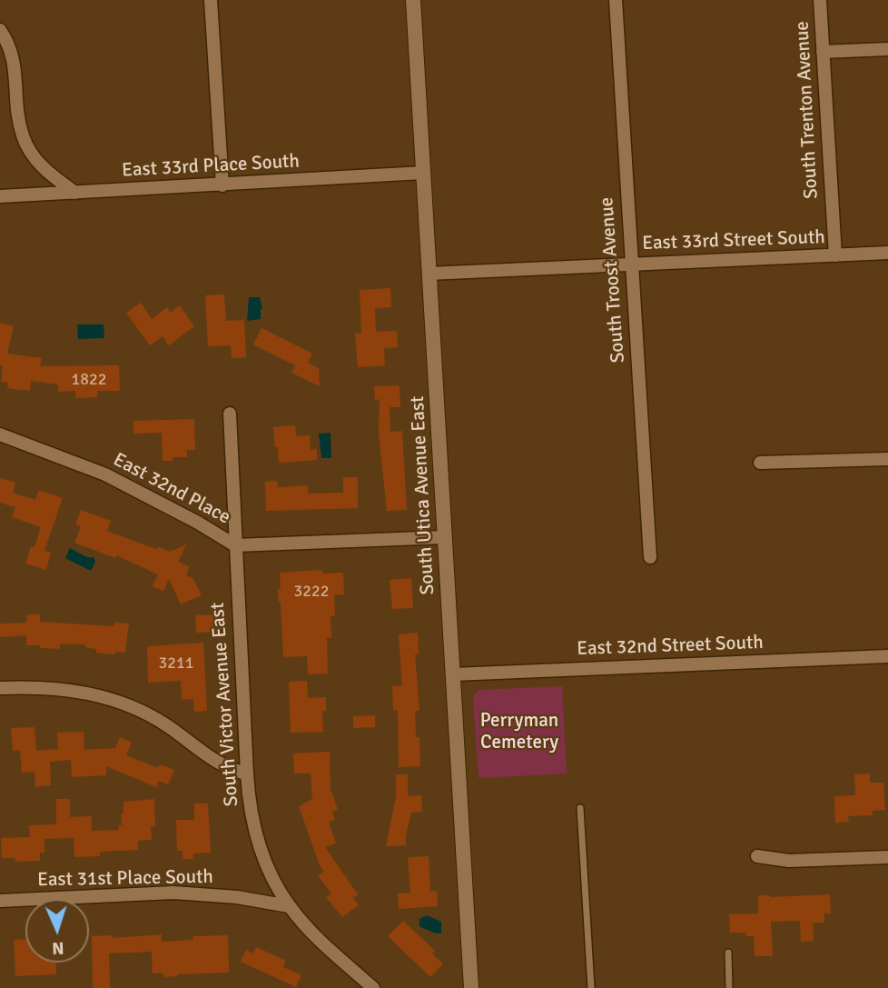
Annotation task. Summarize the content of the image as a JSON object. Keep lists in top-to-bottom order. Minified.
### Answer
{"streets":{"street":["South Trenton Avenue","East 33rd Place South","East 33rd Street South","South Troost Avenue","East 32nd Place","South Utica Avenue East","East 32nd Street South","South Victor Avenue East","East 31st Place South"]},"crossings":[["South Trenton Avenue","East 33rd Street South"],["East 33rd Place South","South Utica Avenue East"],["East 33rd Street South","South Troost Avenue"],["East 33rd Street South","South Utica Avenue East"],["East 32nd Place","South Utica Avenue East"],["East 32nd Place","South Victor Avenue East"],["South Utica Avenue East","East 32nd Street South"],["South Victor Avenue East","East 31st Place South"]],"parks":["Perryman Cemetery"],"house_numbers":["1822","3222","3211"],"north":"bottom"}
